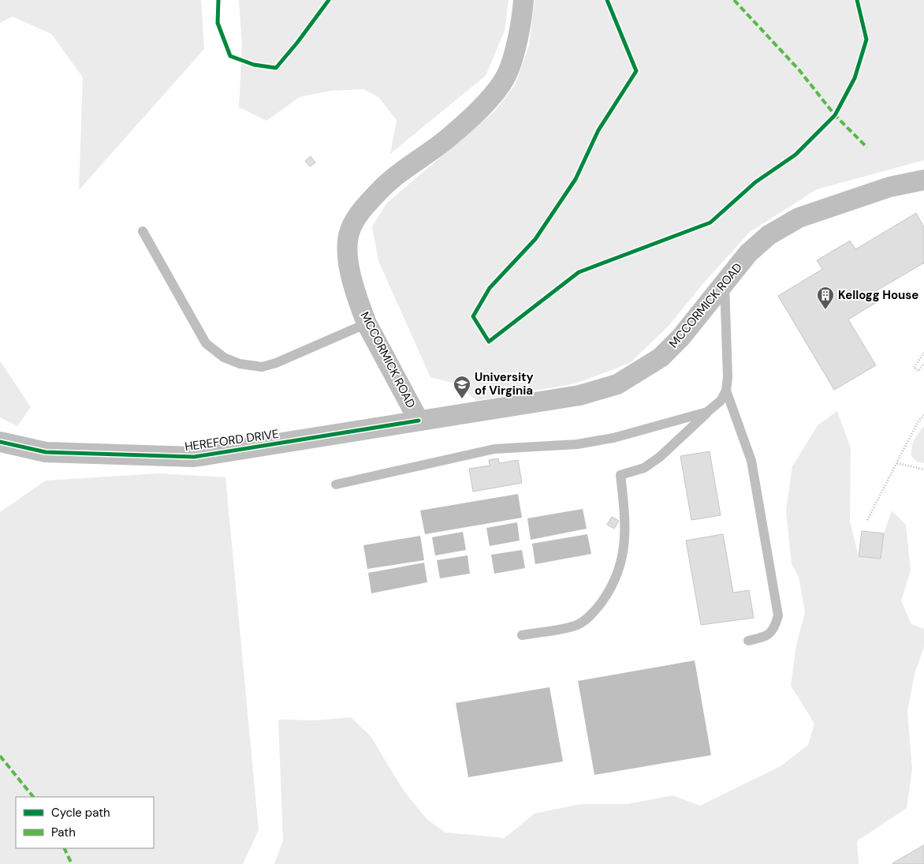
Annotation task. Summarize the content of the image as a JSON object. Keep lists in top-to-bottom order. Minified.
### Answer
{"streets":{"street":["MCCORMICK ROAD","HEREFORD DRIVE"]},"crossings":[["MCCORMICK ROAD","HEREFORD DRIVE"]],"places":{"building":["Kellogg House"],"school or university":["University of Virginia"]},"legend":["Cycle path","Path"]}
